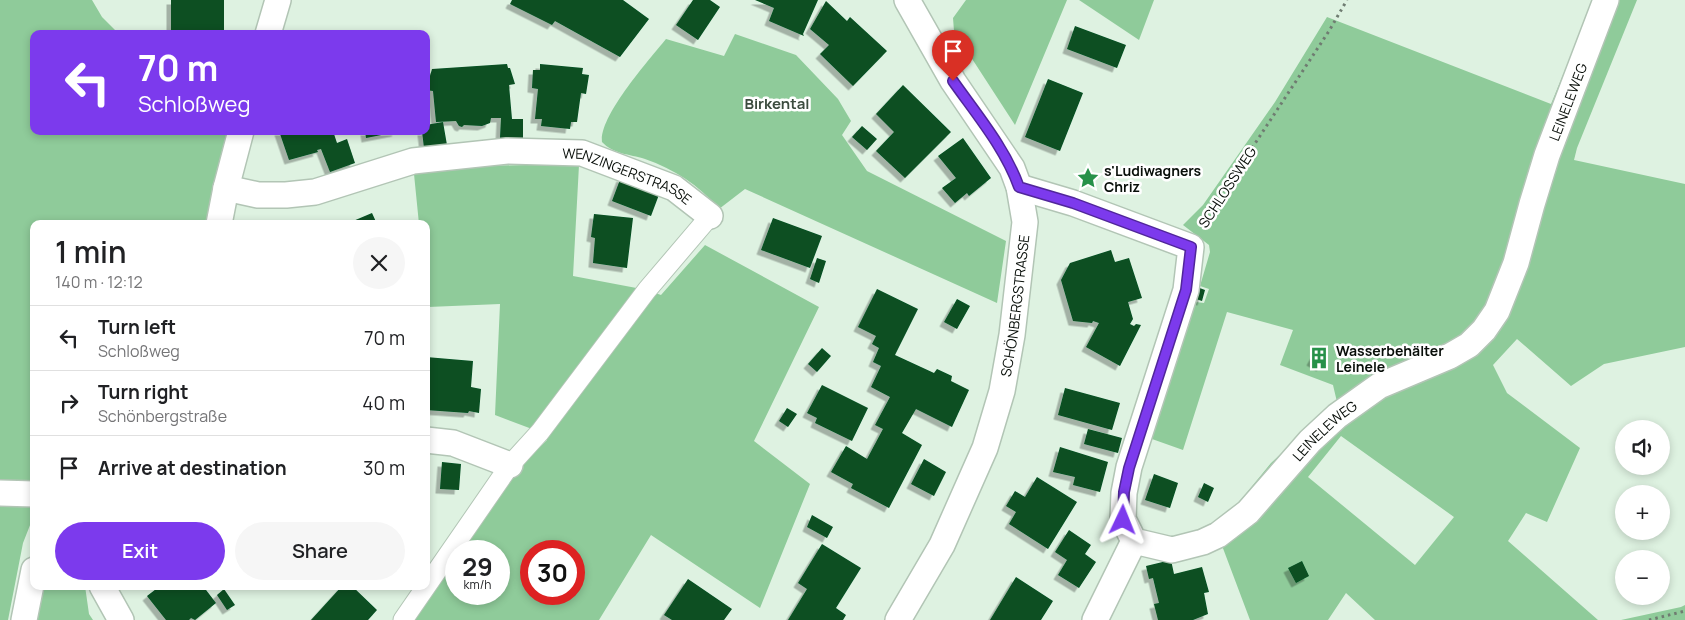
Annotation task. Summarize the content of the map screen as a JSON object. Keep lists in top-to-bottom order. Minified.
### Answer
{"streets":{"street":["LEINELEWEG","WENZINGERSTRASSE","SCHÖNBERGSTRASSE"],"path":["SCHLOSSWEG"]},"districts":["Birkental"],"places":{"place":["s'Ludiwagners Chriz"],"building":["Wasserbehälter Leinele"]},"page":{"turn":["70 m","Schloßweg"],"heading":["1 min","140 m · 12:12"],"list":[{"name":"Turn left","note":"Schloßweg","value":"70 m"},{"name":"Turn right","note":"Schönbergstraße","value":"40 m"},{"name":"Arrive at destination","value":"30 m"}],"map_buttons":["+","−"],"buttons":["Exit","Share"],"speed":"29 km/h","limit":"30"}}
